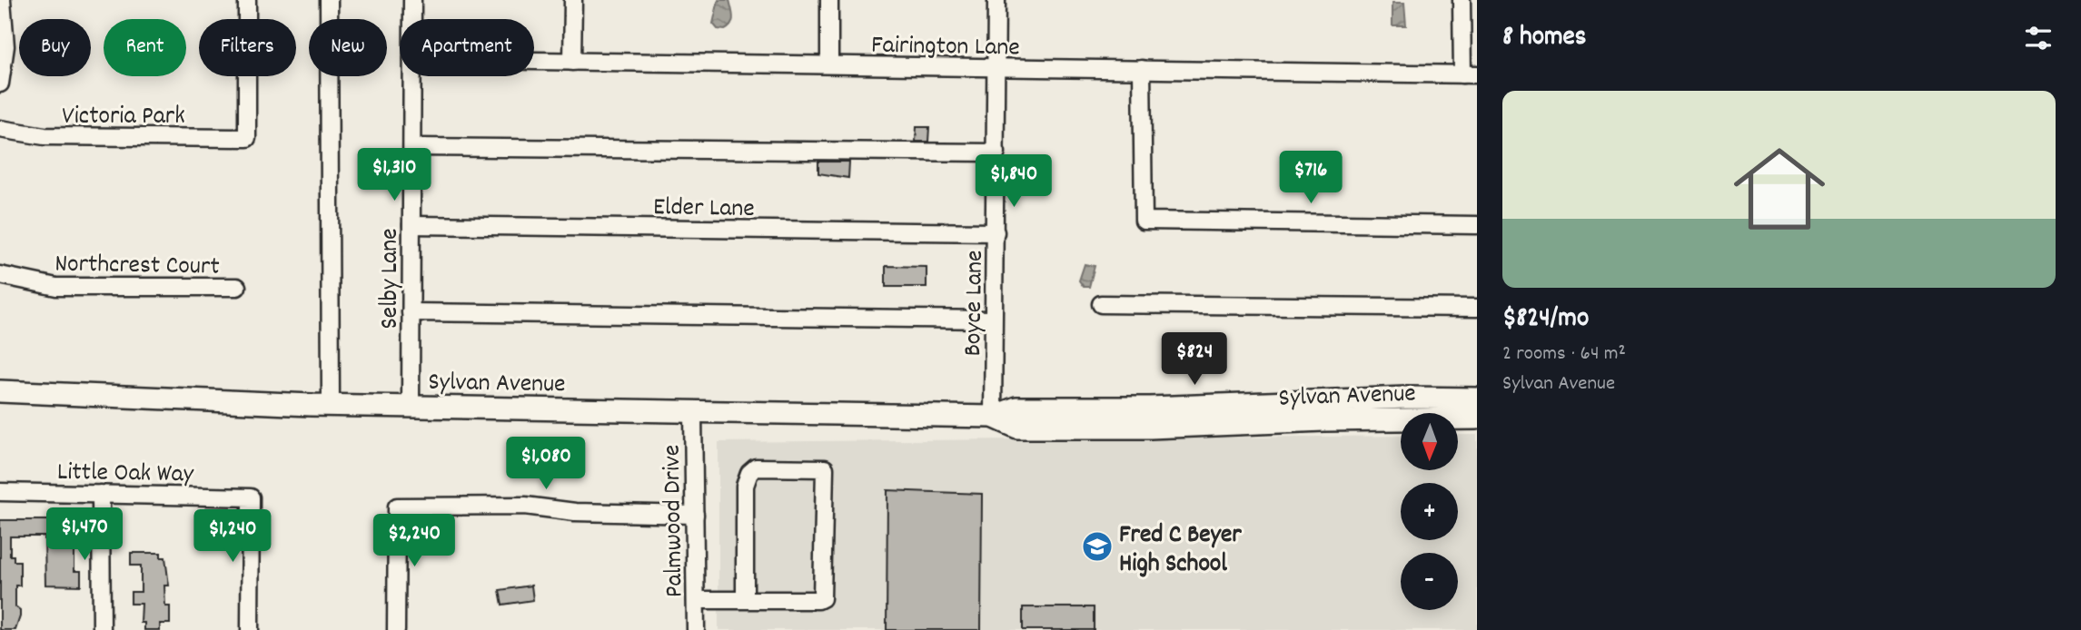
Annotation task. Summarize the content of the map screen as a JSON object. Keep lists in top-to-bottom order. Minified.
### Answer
{"streets":{"main road":["Sylvan Avenue"],"street":["Fairington Lane","Victoria Park","Elder Lane","Northcrest Court","Selby Lane","Boyce Lane","Little Oak Way","Palmwood Drive"]},"crossings":[["Fairington Lane","Boyce Lane"],["Elder Lane","Selby Lane"],["Elder Lane","Boyce Lane"],["Selby Lane","Sylvan Avenue"],["Boyce Lane","Sylvan Avenue"],["Sylvan Avenue","Palmwood Drive"]],"places":{"school or university":["Fred C Beyer High School"]},"north":"bottom","page":{"heading":"8 homes","chip":["Buy","Rent","Filters","New","Apartment"],"list":[{"name":"$824/mo","note":"2 rooms · 64 m² · Sylvan Avenue"}],"price":["$1,310","$716","$1,840","$824","$1,080","$1,470","$1,240","$2,240"],"map_buttons":["+","−"]}}
